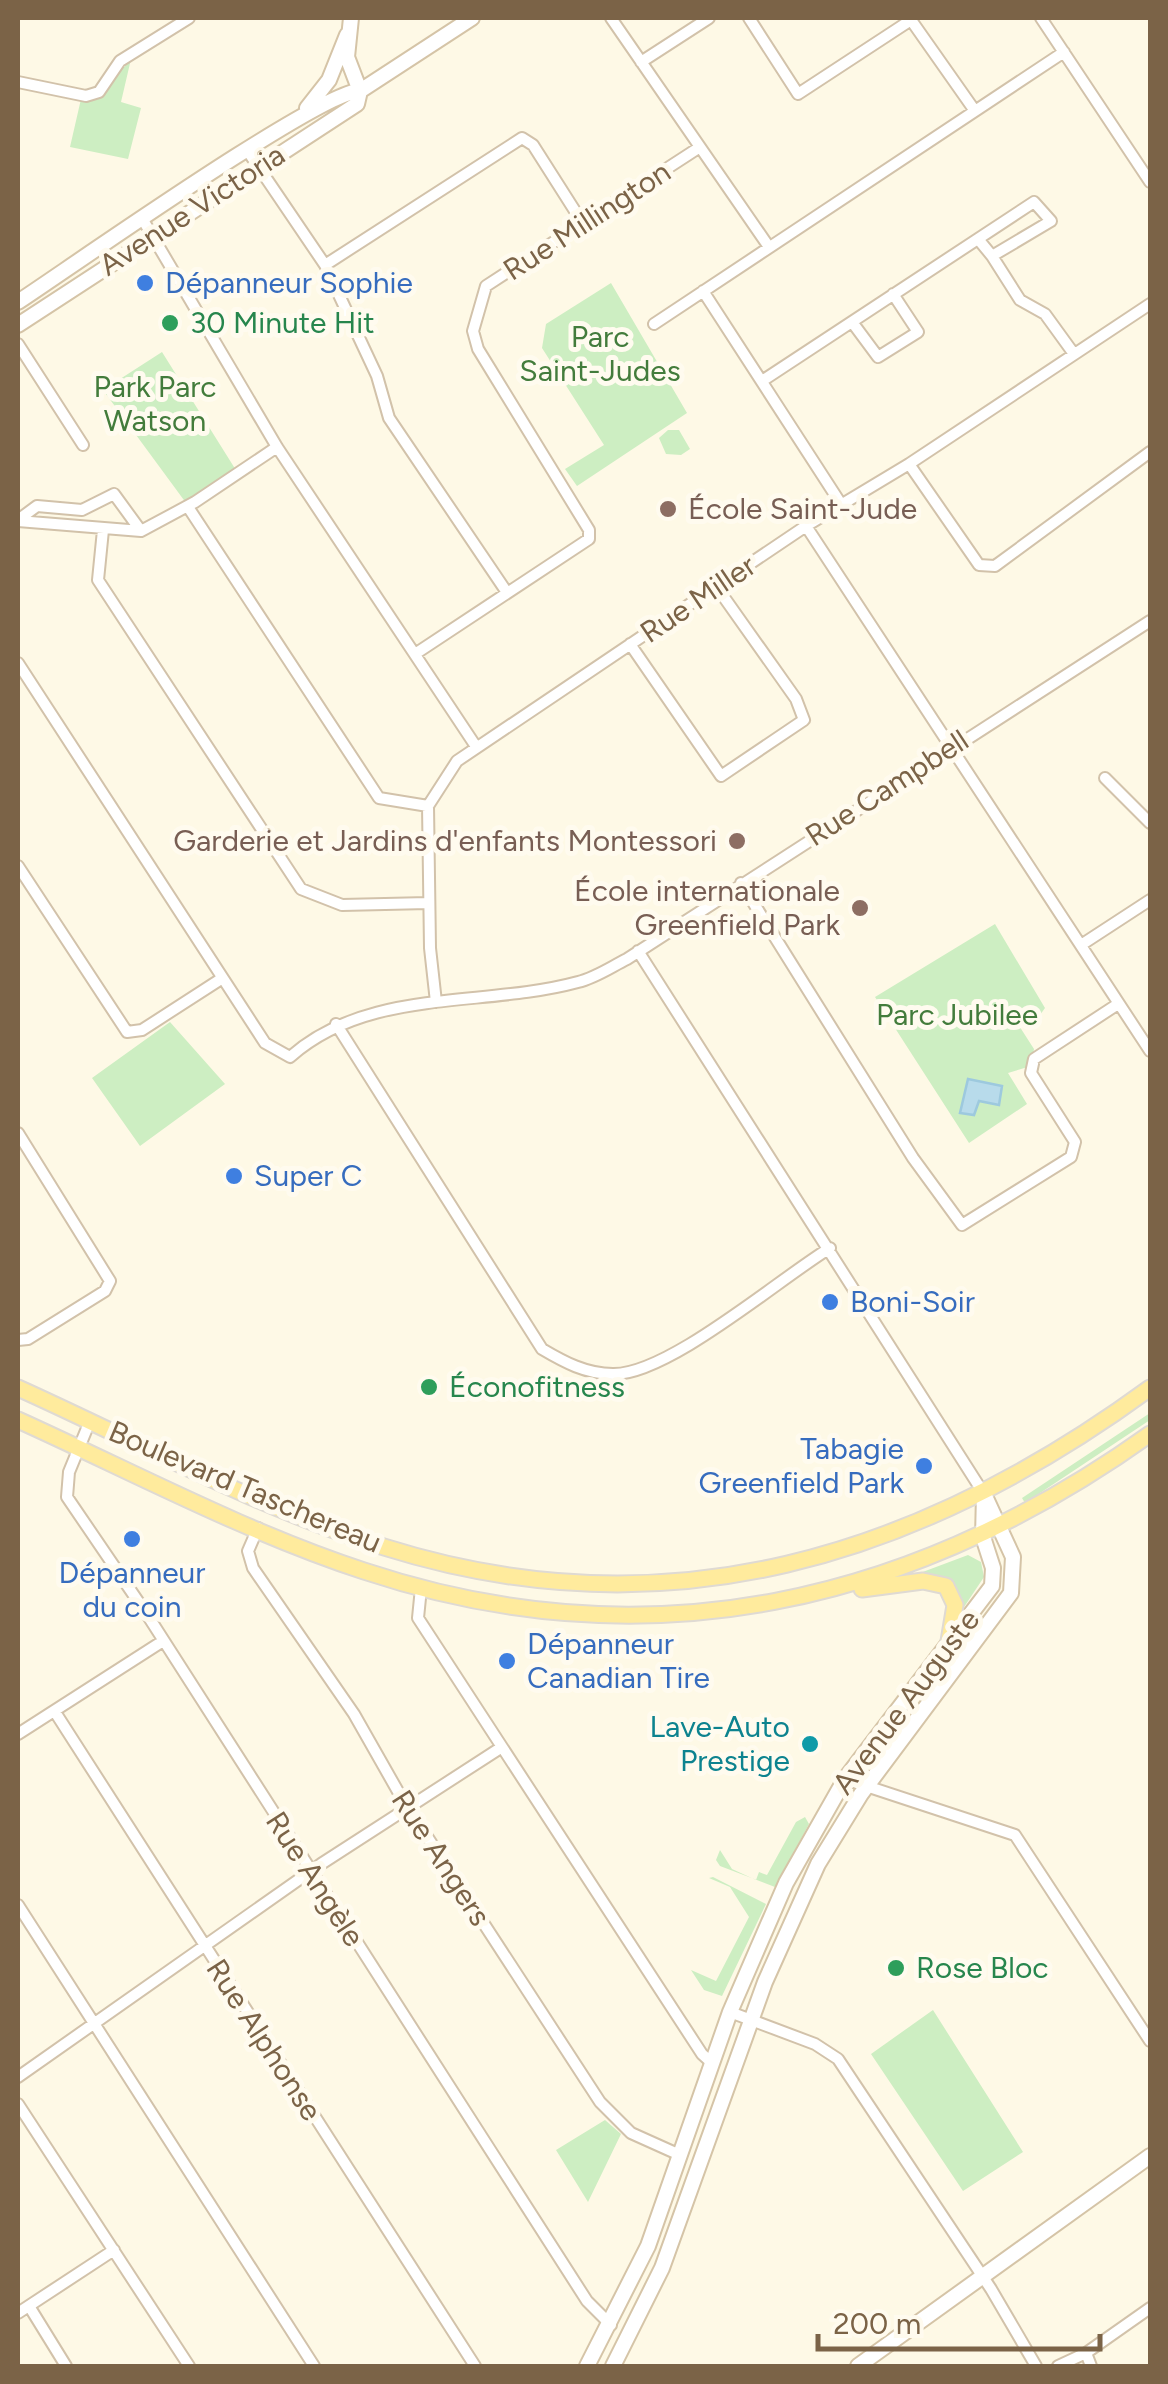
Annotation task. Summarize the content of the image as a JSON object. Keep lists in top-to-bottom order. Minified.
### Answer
{"streets":{"main road":["Avenue Victoria","Boulevard Taschereau","Avenue Auguste"],"street":["Rue Millington","Rue Miller","Rue Campbell","Rue Angers","Rue Angèle","Rue Alphonse"]},"crossings":[["Boulevard Taschereau","Avenue Auguste"],["Boulevard Taschereau","Rue Angers"],["Boulevard Taschereau","Rue Angèle"],["Avenue Auguste","Rue Angers"],["Avenue Auguste","Rue Angèle"]],"parks":["Parc Saint-Judes","Park Parc Watson","Parc Jubilee"],"places":["Dépanneur Sophie","30 Minute Hit","École Saint-Jude","Garderie et Jardins d'enfants Montessori","École internationale Greenfield Park","Super C","Boni-Soir","Éconofitness","Tabagie Greenfield Park","Dépanneur du coin","Dépanneur Canadian Tire","Lave-Auto Prestige","Rose Bloc"],"scale_bar":"200 m"}
